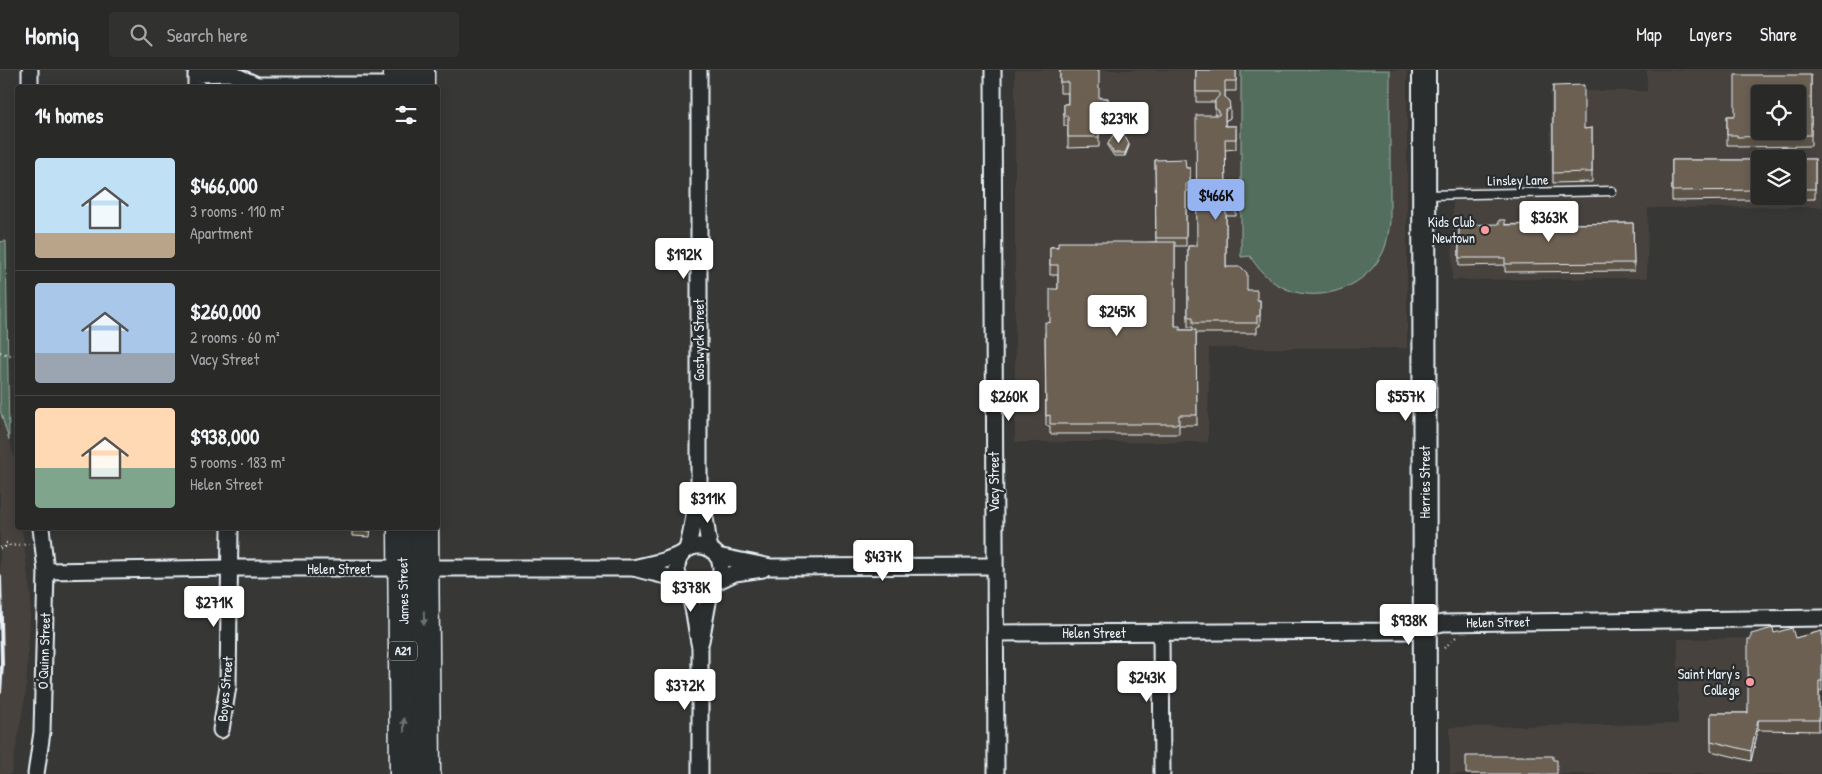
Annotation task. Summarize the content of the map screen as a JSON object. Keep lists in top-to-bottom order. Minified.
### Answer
{"streets":{"highway":["James Street","A21"],"street":["Gostwyck Street","Vacy Street","Herries Street","Helen Street","O'Quinn Street","Boyes Street"],"lane":["Linsley Lane"]},"crossings":[["Linsley Lane","Herries Street"],["Gostwyck Street","Helen Street"],["Vacy Street","Helen Street"],["Herries Street","Helen Street"],["Helen Street","James Street"],["Helen Street","O'Quinn Street"],["Helen Street","Boyes Street"]],"places":["Kids Club Newtown","Saint Mary's College"],"page":{"header":"Homiq","search":"Search here","nav":["Map","Layers","Share"],"heading":"14 homes","price":["$239K","$466K","$363K","$192K","$245K","$260K","$557K","$311K","$437K","$378K","$271K","$938K","$243K","$372K"],"list":[{"name":"$466,000","note":"3 rooms · 110 m² · Apartment"},{"name":"$260,000","note":"2 rooms · 60 m² · Vacy Street"},{"name":"$938,000","note":"5 rooms · 183 m² · Helen Street"}]}}
